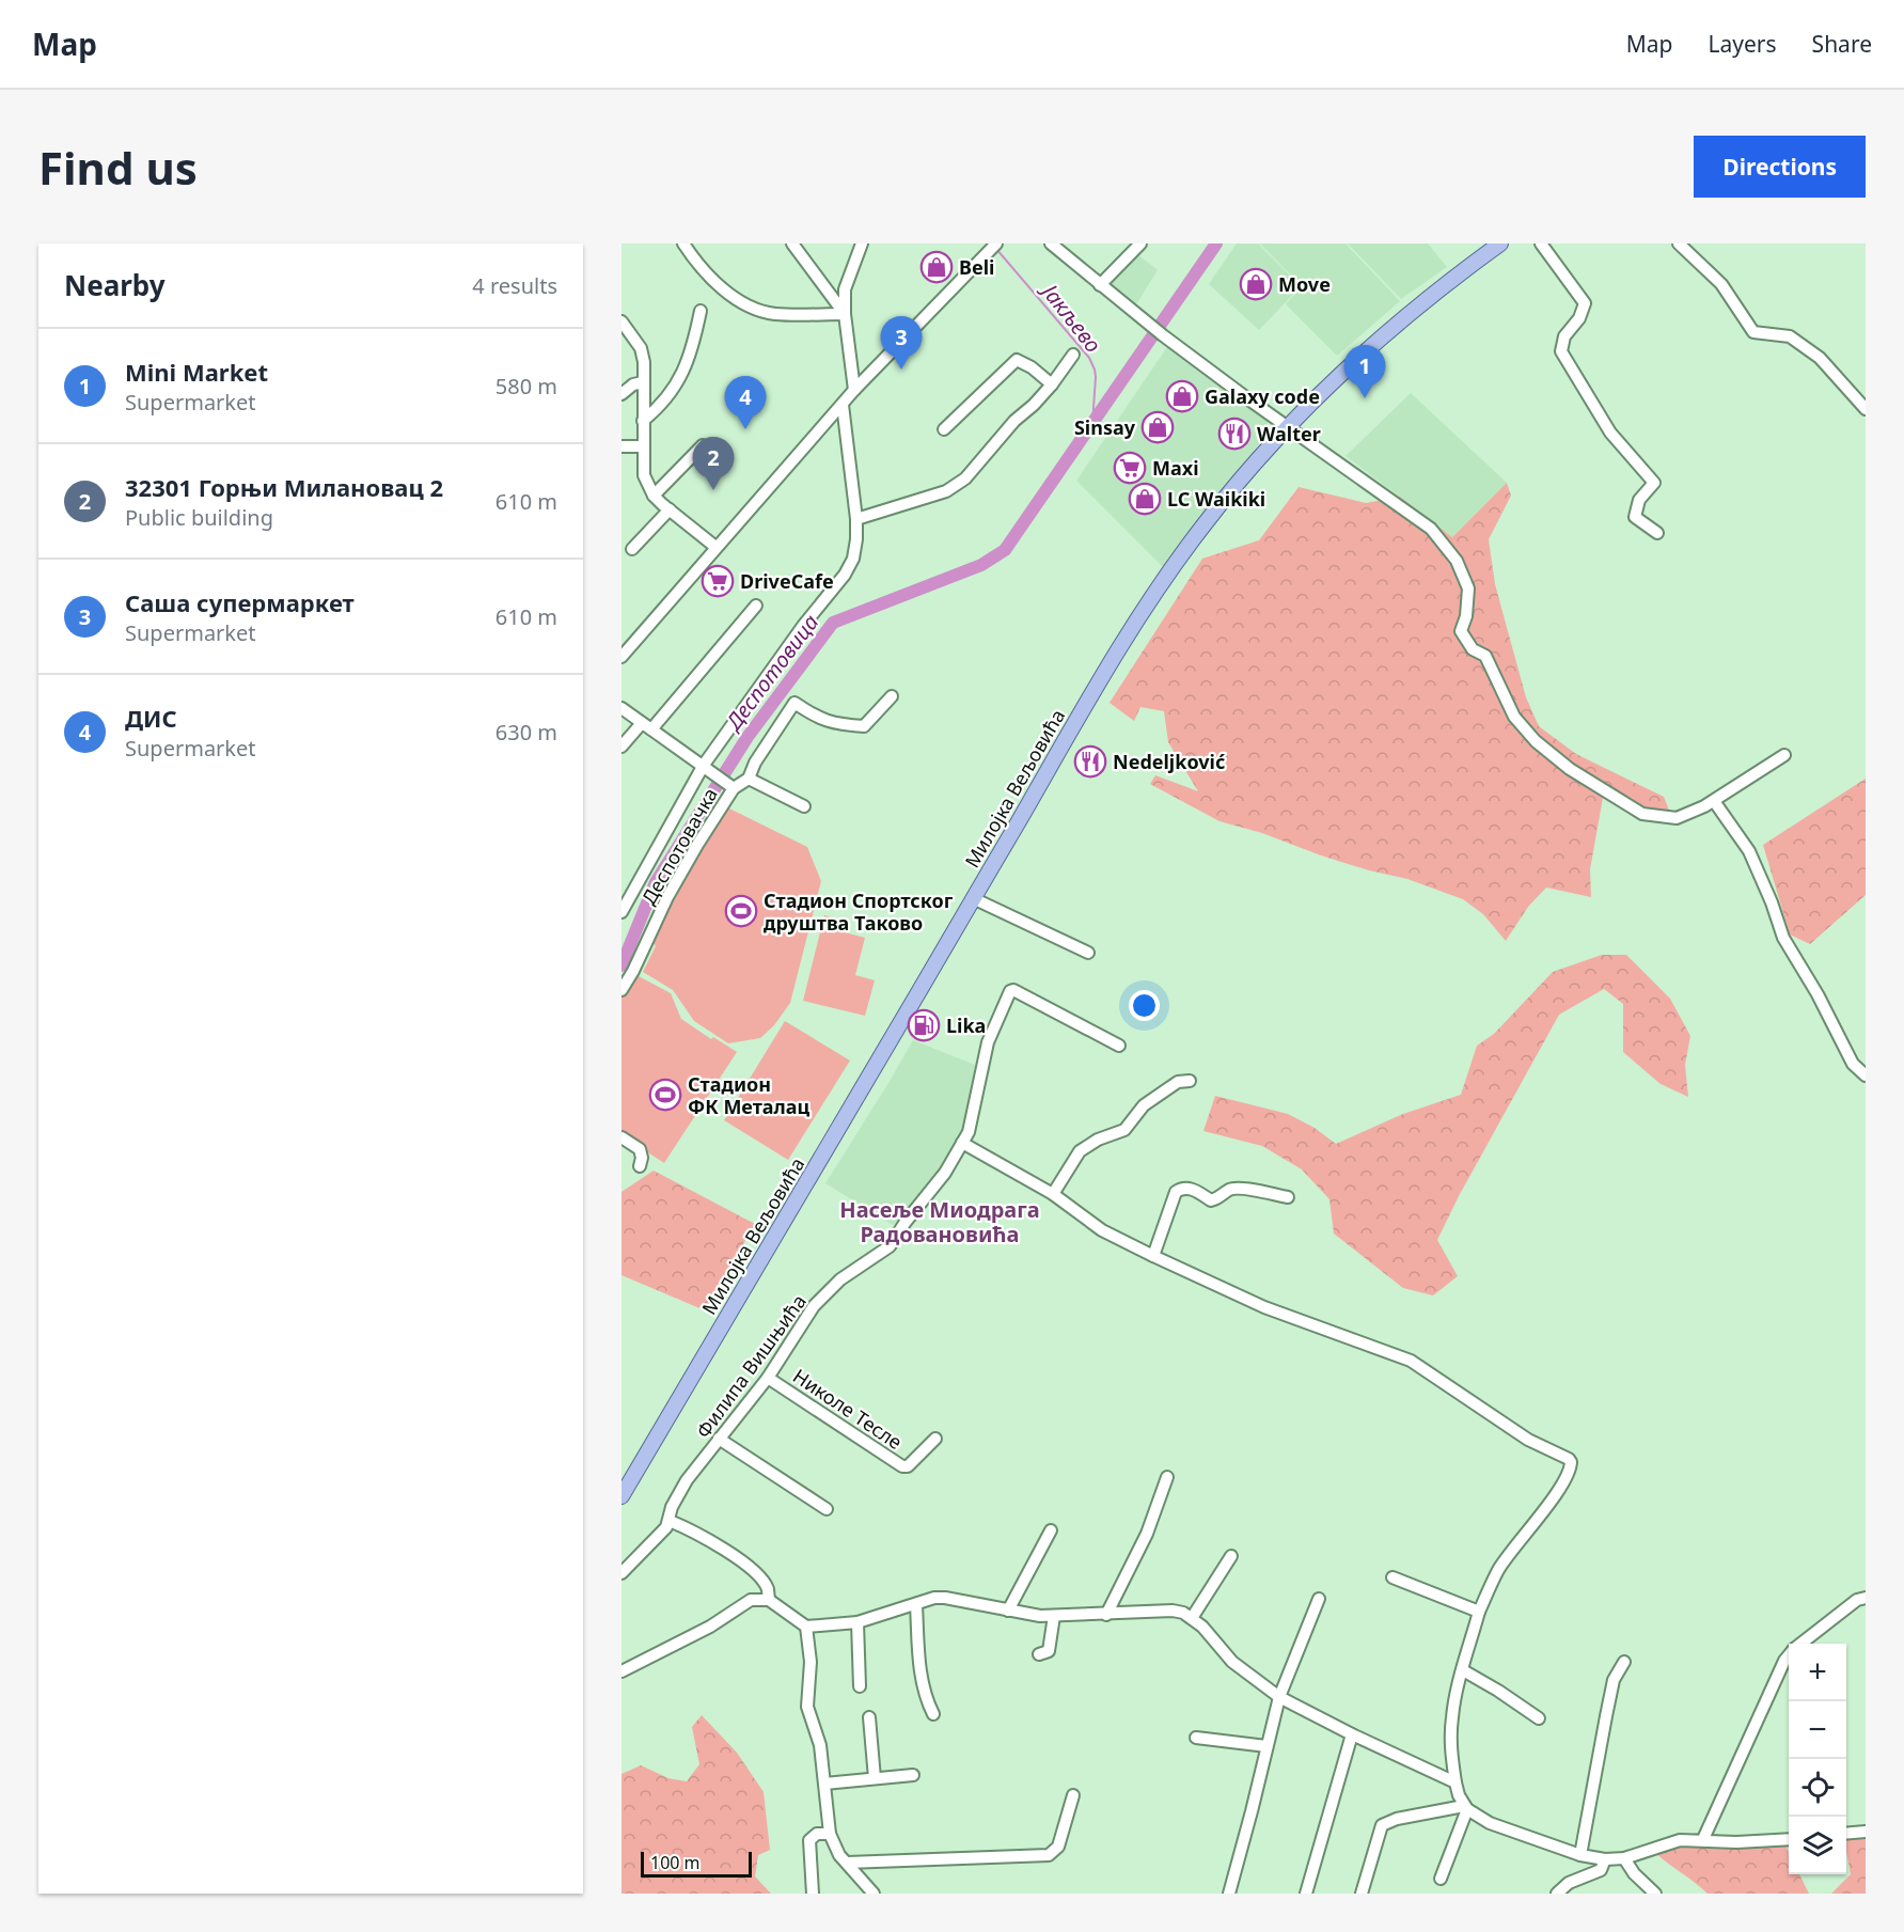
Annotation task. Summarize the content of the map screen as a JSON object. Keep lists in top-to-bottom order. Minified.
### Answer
{"streets":{"main road":["Милојка Вељовића"],"street":["Деспотовачка","Филипа Вишњића","Николе Тесле"]},"crossings":[["Филипа Вишњића","Николе Тесле"]],"districts":["Насеље Миодрага Радовановића"],"water":["Јакљево","Деспотовица"],"places":{"shop":["Beli","Move","Galaxy code","Sinsay","LC Waikiki"],"restaurant":["Walter","Nedeljković"],"supermarket":["Maxi","DriveCafe"],"sports":["Стадион Спортског друштва Таково","Стадион ФК Металац"],"fuel station":["Lika"]},"scale_bar":"100 m","page":{"header":"Map","nav":["Map","Layers","Share"],"buttons":"Directions","title":"Find us","heading":["Nearby","4 results"],"pins":["3","1","4","2"],"list":[{"mark":"1","name":"Mini Market","note":"Supermarket","value":"580 m"},{"mark":"2","name":"32301 Горњи Милановац 2","note":"Public building","value":"610 m"},{"mark":"3","name":"Саша супермаркет","note":"Supermarket","value":"610 m"},{"mark":"4","name":"ДИС","note":"Supermarket","value":"630 m"}],"map_buttons":["+","−"],"scale":"100 m"}}
